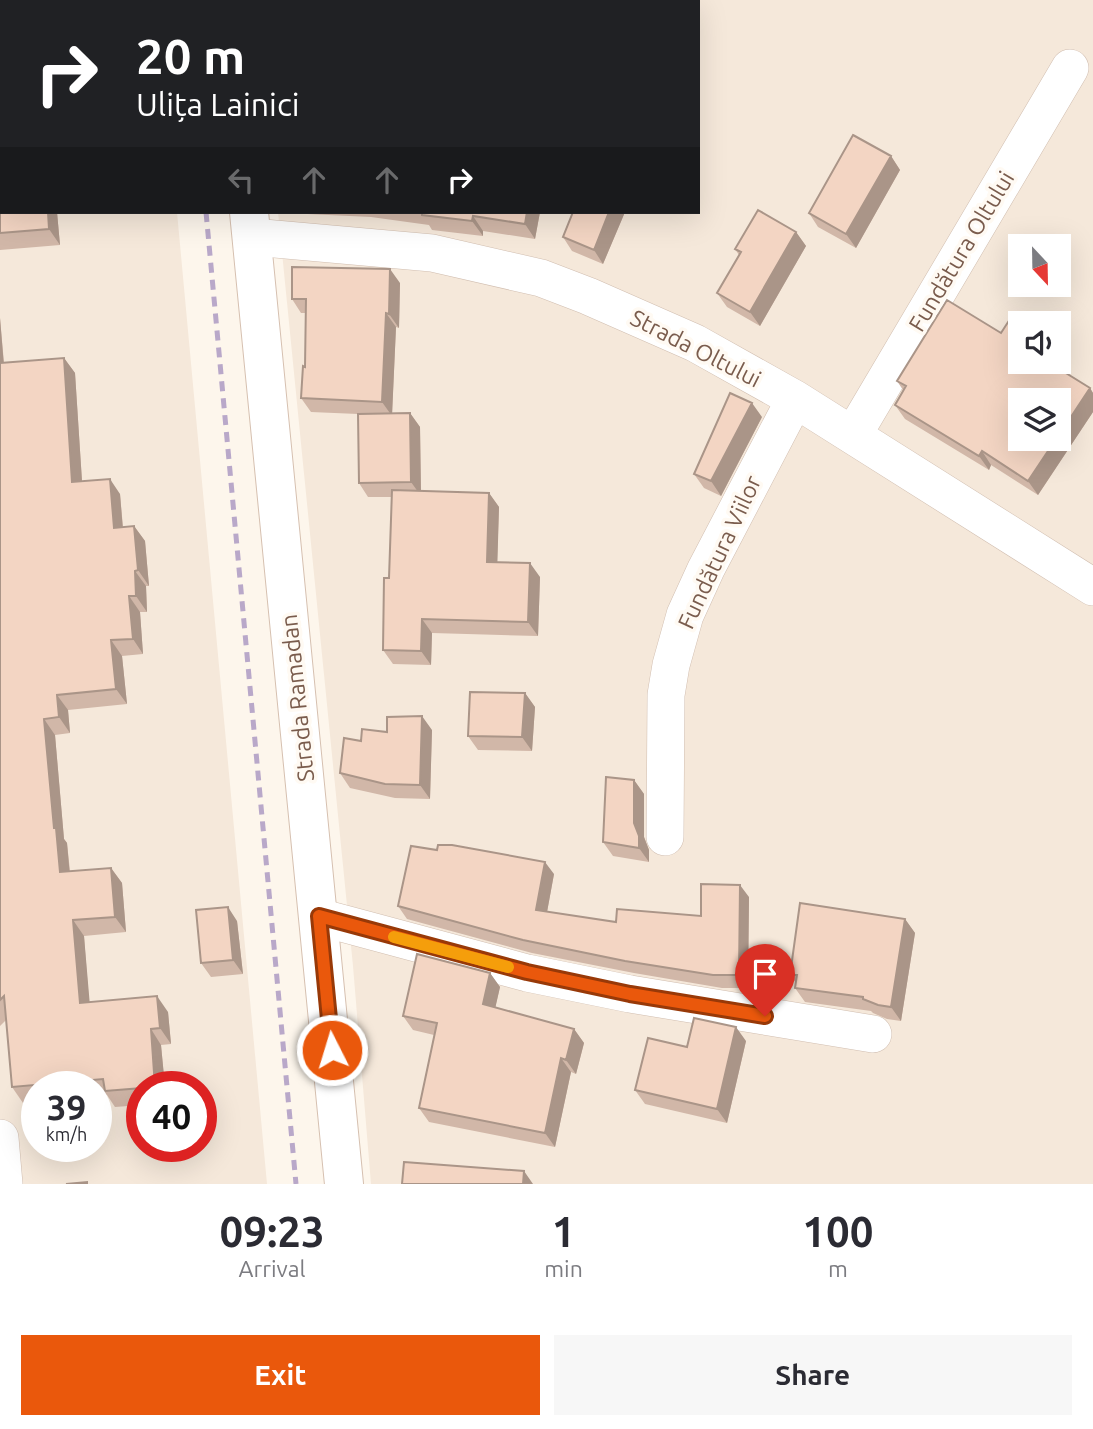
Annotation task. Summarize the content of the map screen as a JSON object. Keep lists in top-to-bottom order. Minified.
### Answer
{"streets":{"street":["Fundătura Oltului","Strada Oltului","Fundătura Viilor","Strada Ramadan"]},"crossings":[["Fundătura Oltului","Strada Oltului"],["Strada Oltului","Fundătura Viilor"],["Strada Oltului","Strada Ramadan"]],"north":"bottom","page":{"turn":["20 m","Ulița Lainici"],"speed":"39 km/h","limit":"40","eta":["09:23","Arrival","1","min","100","m"],"buttons":["Exit","Share"]}}
